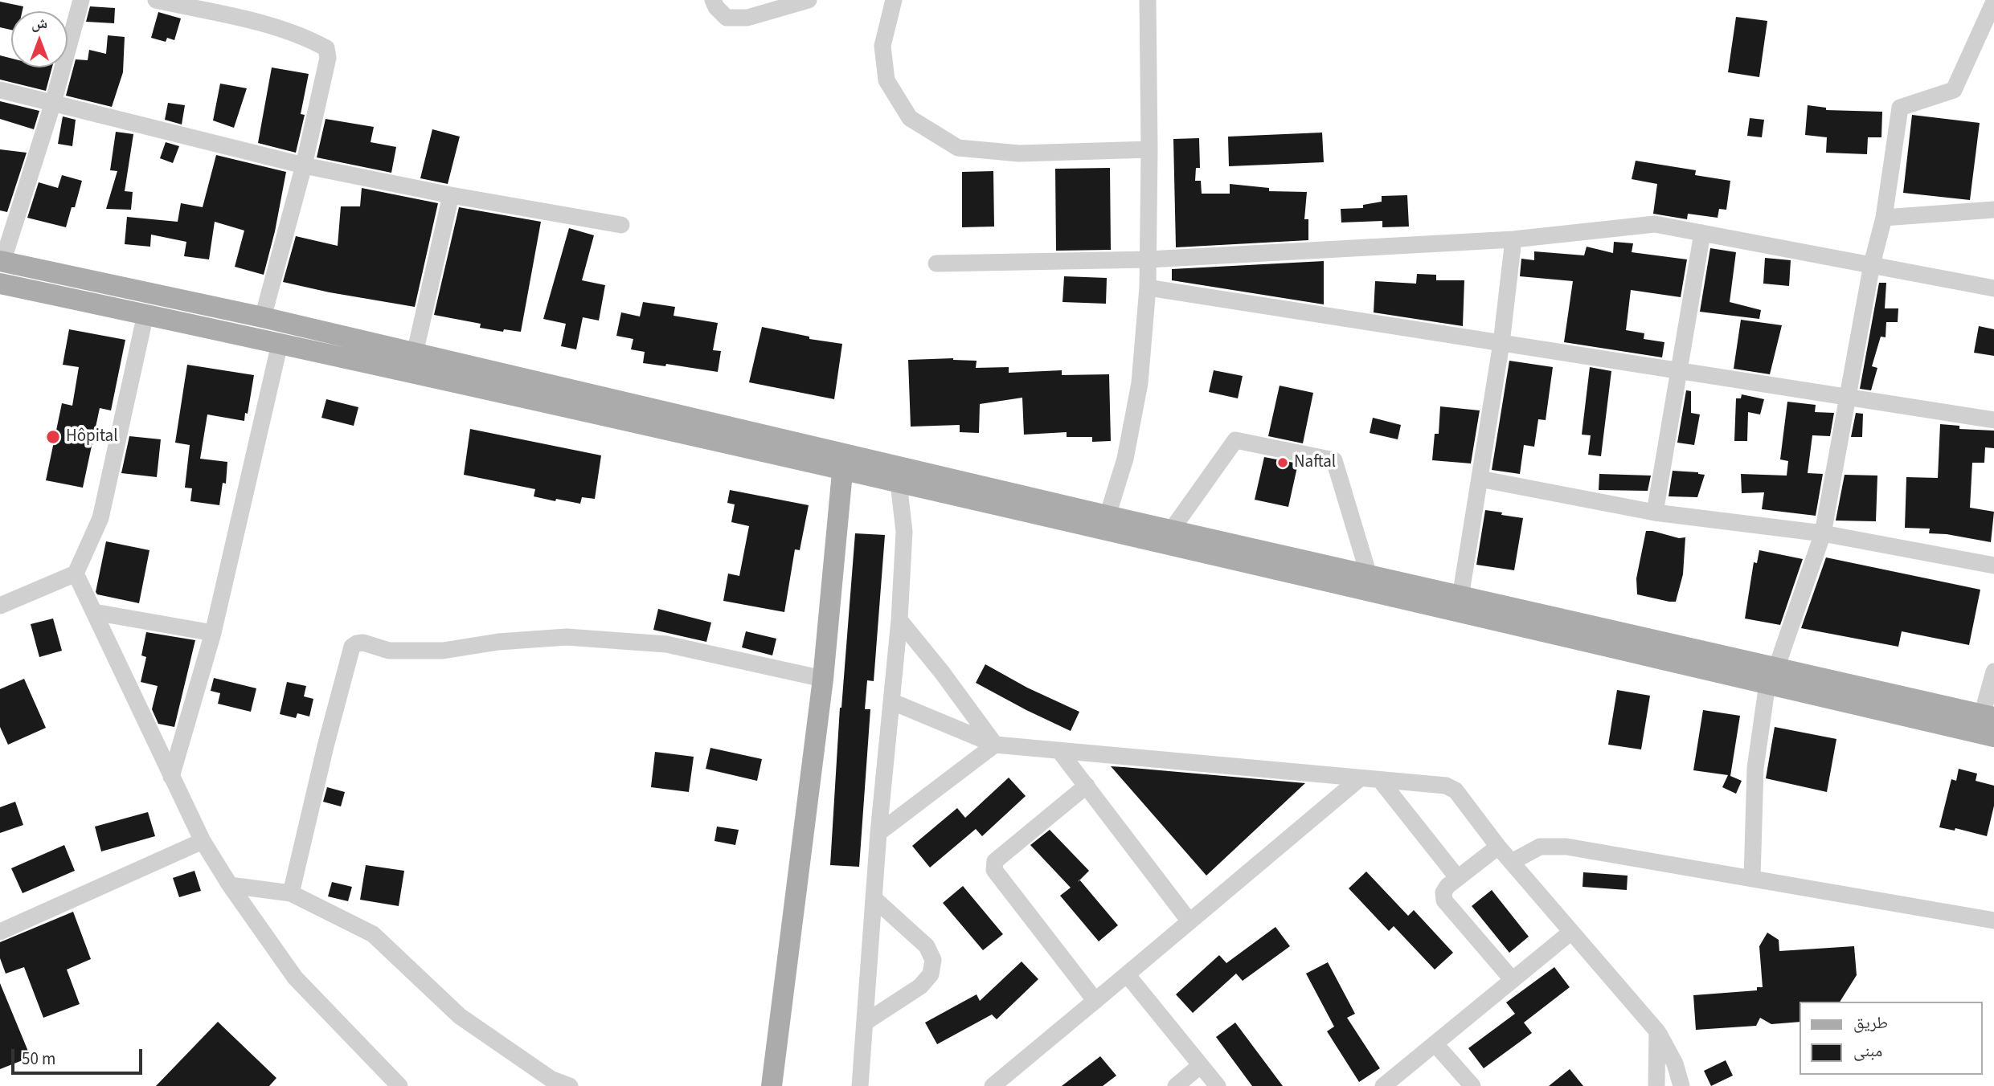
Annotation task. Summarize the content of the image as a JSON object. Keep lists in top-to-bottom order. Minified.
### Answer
{"places":["Hôpital","Naftal"],"legend":["طريق","مبنى"],"scale_bar":"50 m","north":"top"}
